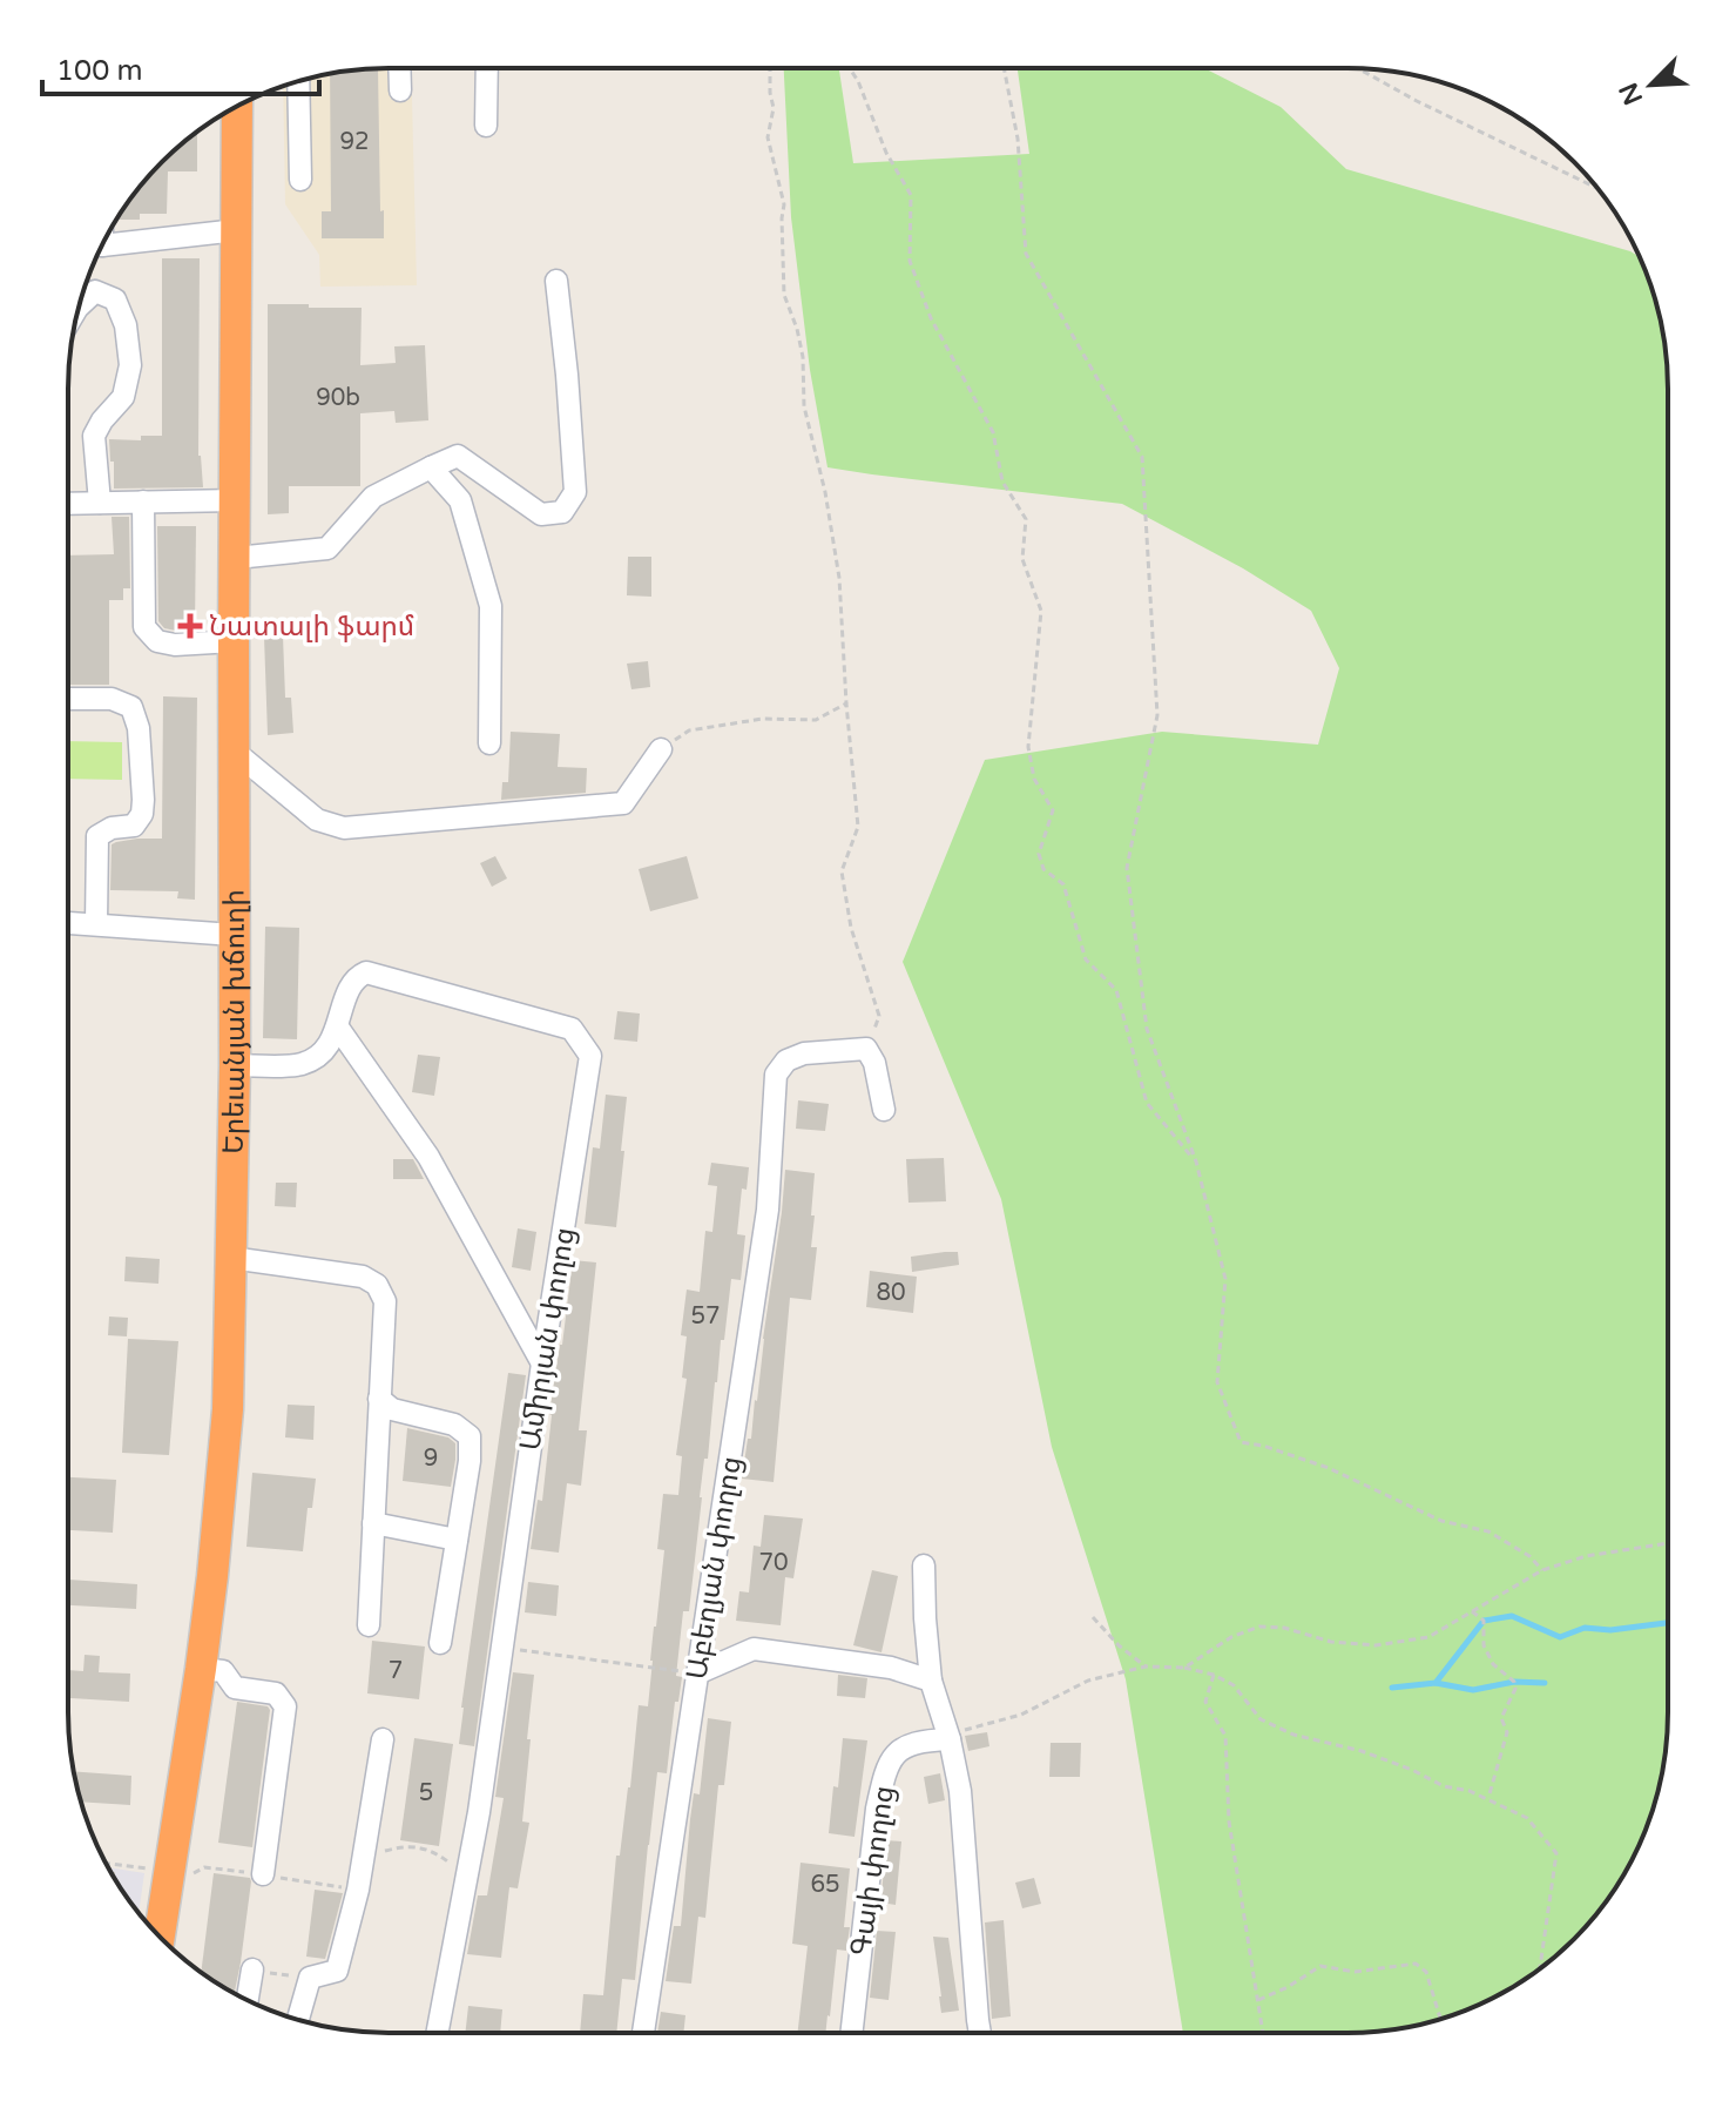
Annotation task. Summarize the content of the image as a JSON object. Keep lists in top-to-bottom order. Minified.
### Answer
{"streets":{"highway":["Երեւանյան խճուղի"],"street":["Ամիրյան փողոց","Աբեղյան փողոց","Գայի փողոց"]},"crossings":[["Երեւանյան խճուղի","Ամիրյան փողոց"]],"places":{"health":["Նատալի ֆարմ"]},"house_numbers":["92","90b","80","57","9","70","7","5","65"],"scale_bar":"100 m","north":"bottom left"}
